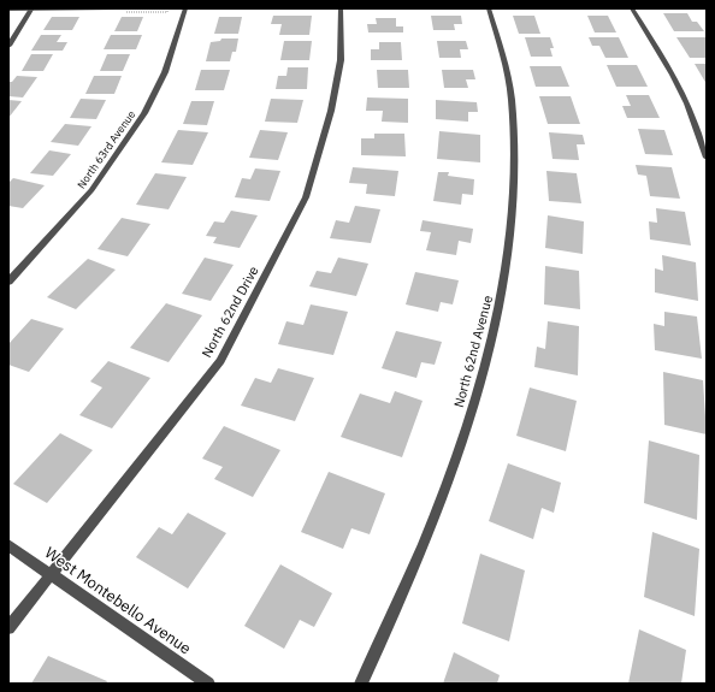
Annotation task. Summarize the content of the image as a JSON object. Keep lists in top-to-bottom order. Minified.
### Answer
{"streets":{"street":["North 63rd Avenue","North 62nd Drive","North 62nd Avenue","West Montebello Avenue"]},"crossings":[["North 62nd Drive","West Montebello Avenue"]]}
